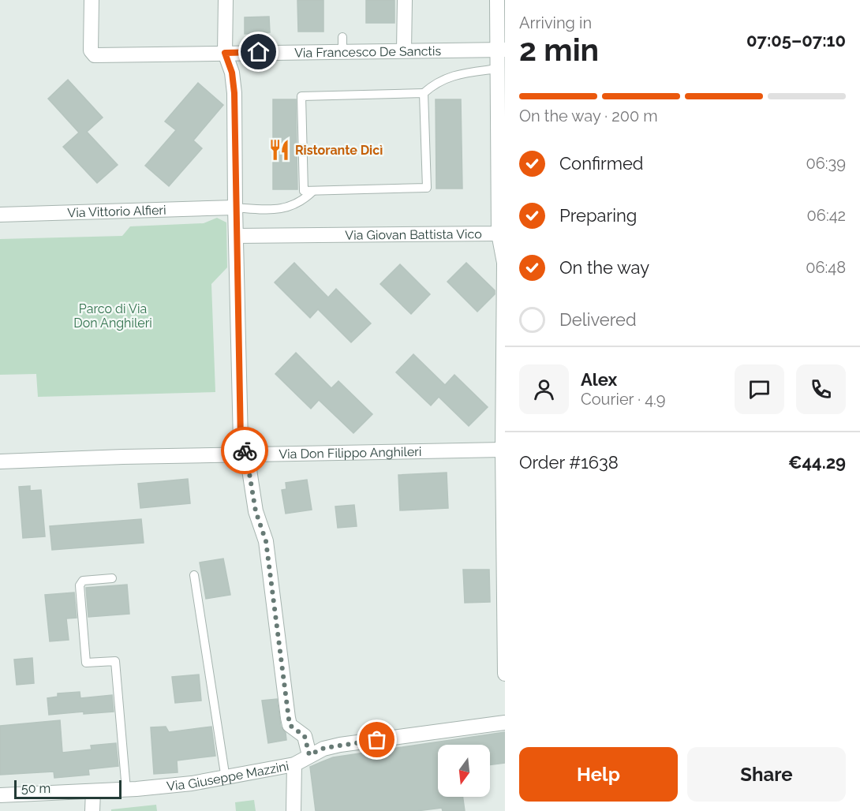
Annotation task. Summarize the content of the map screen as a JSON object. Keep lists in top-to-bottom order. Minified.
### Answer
{"streets":{"street":["Via Francesco De Sanctis","Via Vittorio Alfieri","Via Giovan Battista Vico","Via Don Filippo Anghileri","Via Giuseppe Mazzini"]},"crossings":[["Via Francesco De Sanctis","Via Giovan Battista Vico"]],"parks":["Parco di Via Don Anghileri"],"places":{"restaurant":["Ristorante Dicì"]},"scale_bar":"50 m","north":"bottom","page":{"heading":["2 min","Arriving in","07:05–07:10"],"panel":["Alex","Courier · 4.9","Order #1638","€44.29"],"bar":"On the way · 200 m","list":[["Confirmed","06:39"],["Preparing","06:42"],["On the way","06:48"],"Delivered"],"buttons":["Help","Share"],"scale":"50 m"}}
